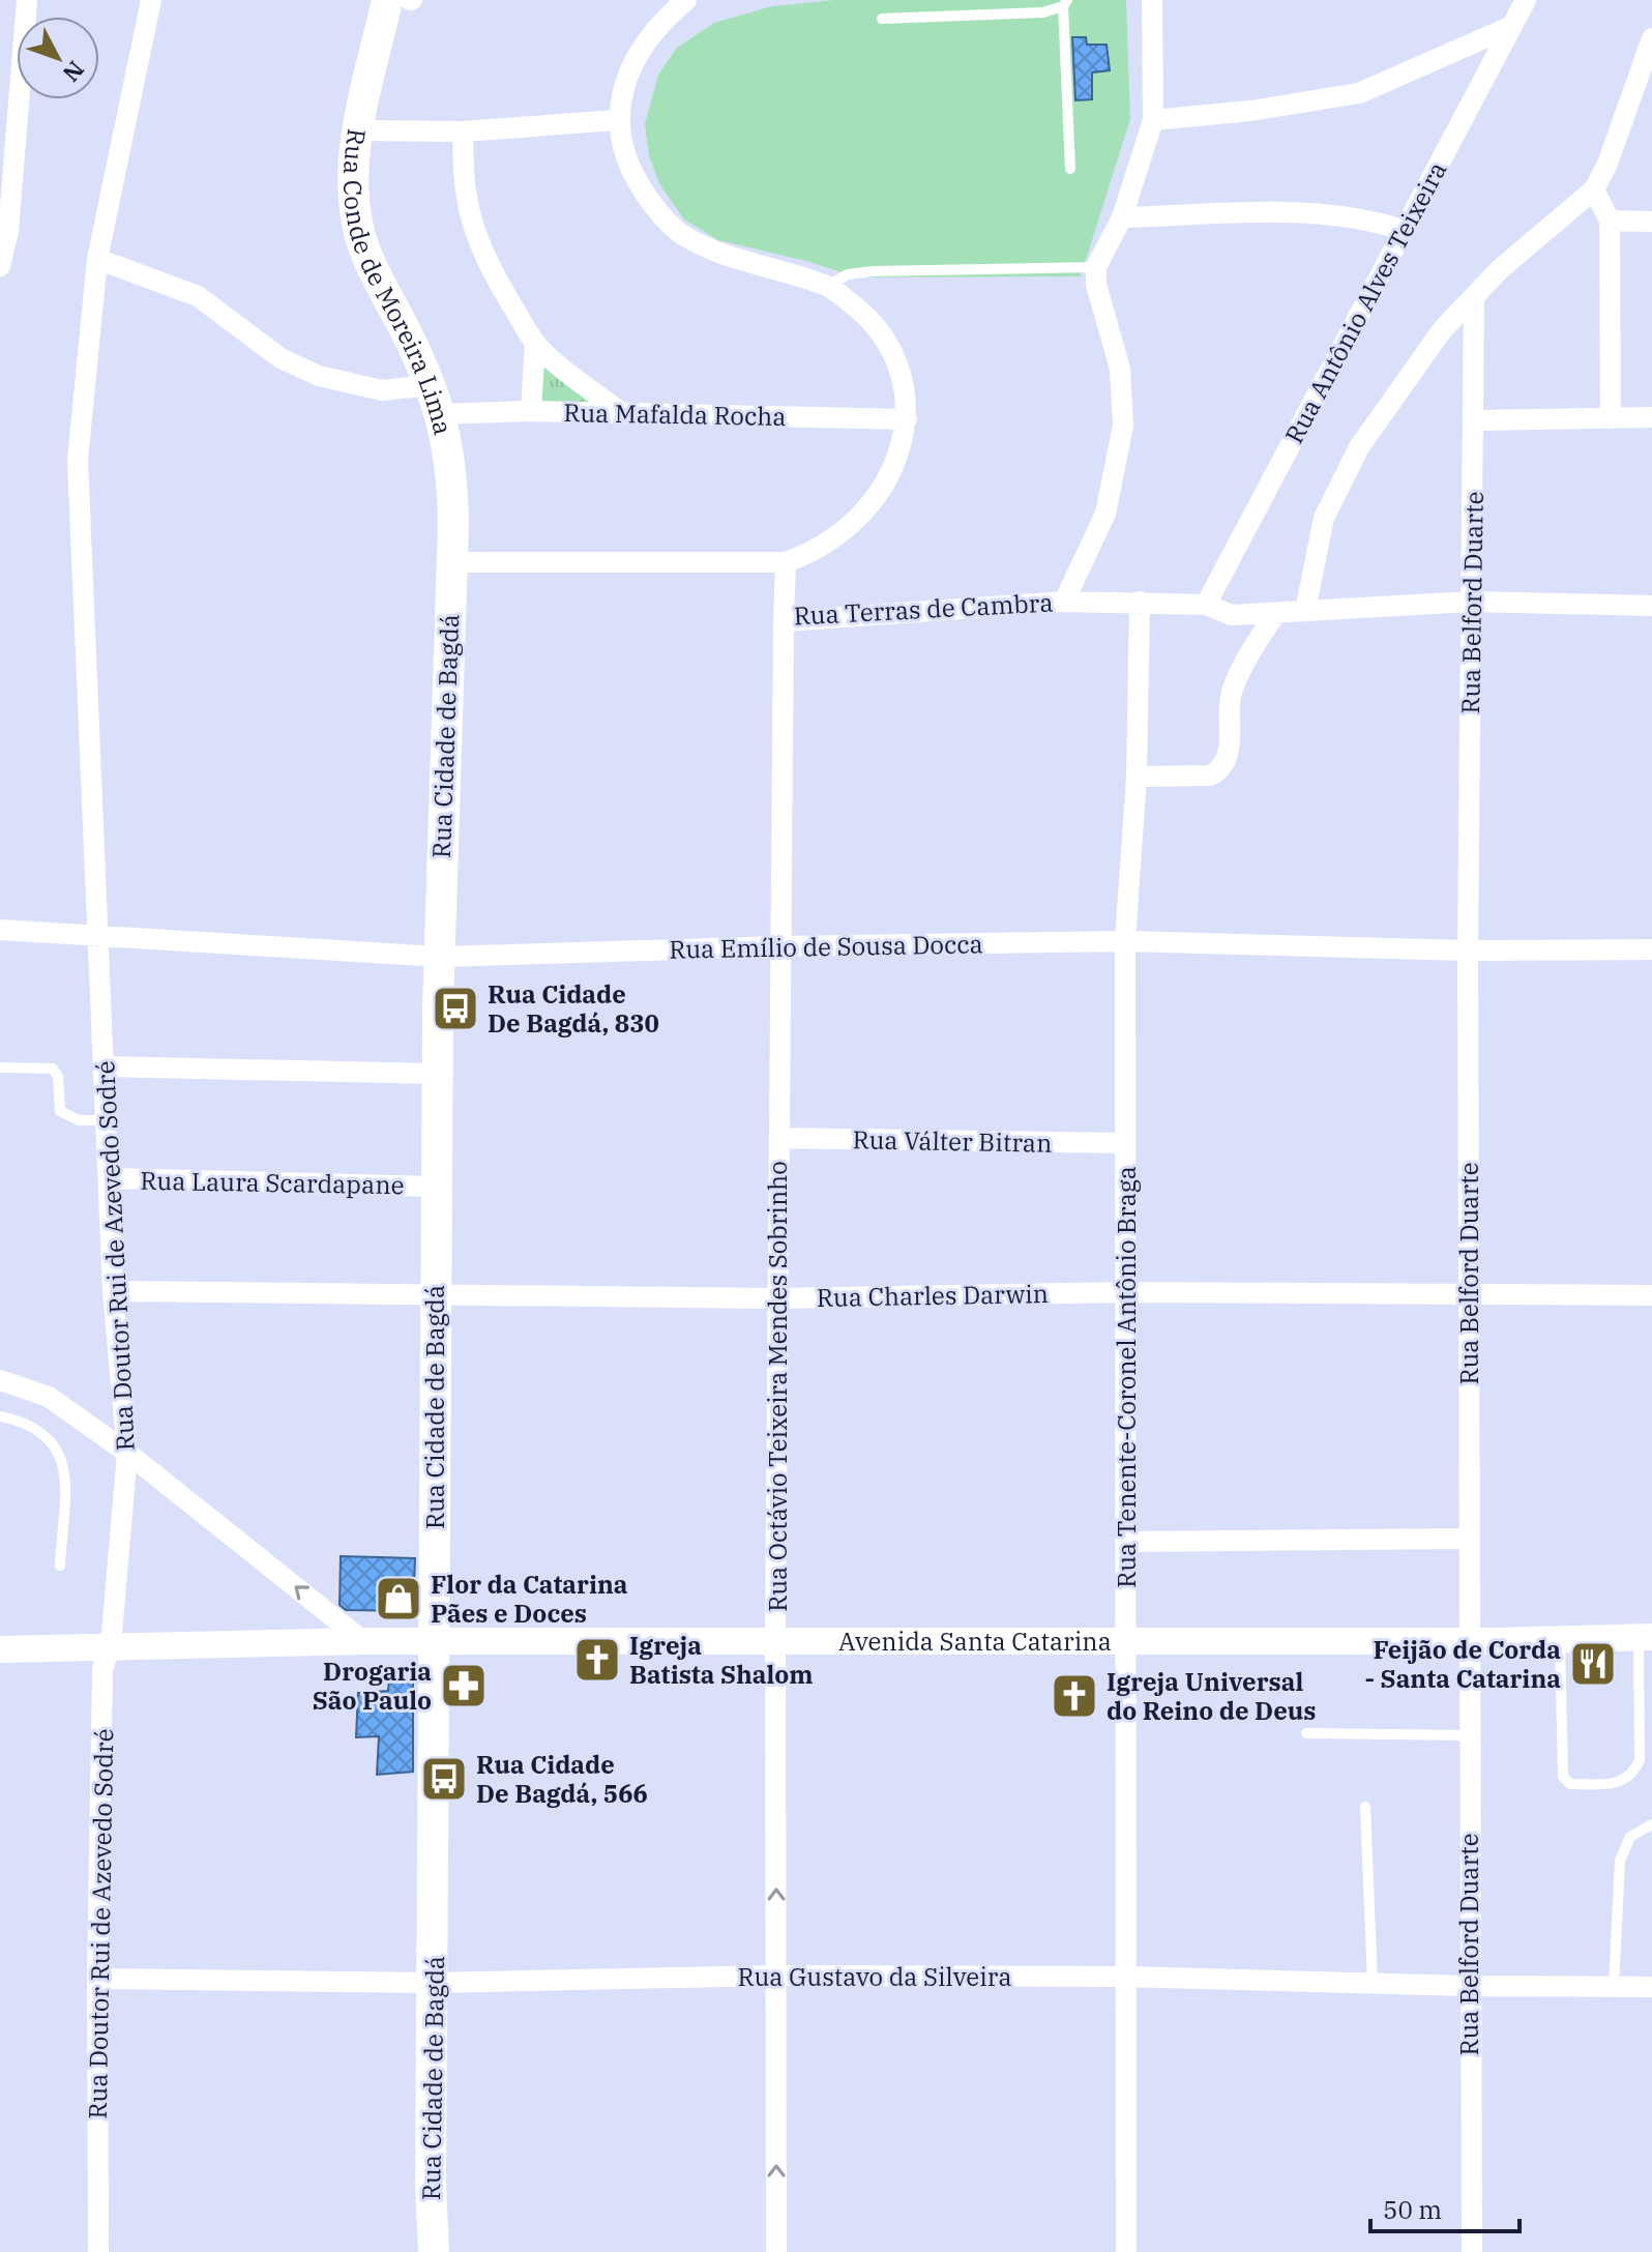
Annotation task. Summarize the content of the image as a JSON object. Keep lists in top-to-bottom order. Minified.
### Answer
{"streets":{"main road":["Rua Conde de Moreira Lima","Rua Cidade de Bagdá"],"street":["Rua Antônio Alves Teixeira","Rua Mafalda Rocha","Rua Belford Duarte","Rua Terras de Cambra","Rua Emílio de Sousa Docca","Rua Válter Bitran","Rua Laura Scardapane","Rua Doutor Rui de Azevedo Sodré","Rua Charles Darwin","Rua Tenente-Coronel Antônio Braga","Rua Octávio Teixeira Mendes Sobrinho","Avenida Santa Catarina","Rua Gustavo da Silveira"]},"crossings":[["Rua Conde de Moreira Lima","Rua Mafalda Rocha"],["Rua Conde de Moreira Lima","Rua Cidade de Bagdá"],["Rua Antônio Alves Teixeira","Rua Terras de Cambra"],["Rua Mafalda Rocha","Rua Doutor Rui de Azevedo Sodré"],["Rua Belford Duarte","Rua Terras de Cambra"],["Rua Belford Duarte","Rua Emílio de Sousa Docca"],["Rua Belford Duarte","Rua Charles Darwin"],["Rua Belford Duarte","Avenida Santa Catarina"],["Rua Belford Duarte","Rua Gustavo da Silveira"],["Rua Terras de Cambra","Rua Tenente-Coronel Antônio Braga"],["Rua Terras de Cambra","Rua Octávio Teixeira Mendes Sobrinho"],["Rua Cidade de Bagdá","Rua Emílio de Sousa Docca"],["Rua Cidade de Bagdá","Rua Laura Scardapane"],["Rua Cidade de Bagdá","Rua Charles Darwin"],["Rua Cidade de Bagdá","Avenida Santa Catarina"],["Rua Cidade de Bagdá","Rua Gustavo da Silveira"],["Rua Emílio de Sousa Docca","Rua Doutor Rui de Azevedo Sodré"],["Rua Emílio de Sousa Docca","Rua Tenente-Coronel Antônio Braga"],["Rua Emílio de Sousa Docca","Rua Octávio Teixeira Mendes Sobrinho"],["Rua Válter Bitran","Rua Tenente-Coronel Antônio Braga"],["Rua Válter Bitran","Rua Octávio Teixeira Mendes Sobrinho"],["Rua Laura Scardapane","Rua Doutor Rui de Azevedo Sodré"],["Rua Doutor Rui de Azevedo Sodré","Rua Charles Darwin"],["Rua Doutor Rui de Azevedo Sodré","Avenida Santa Catarina"],["Rua Doutor Rui de Azevedo Sodré","Rua Gustavo da Silveira"],["Rua Charles Darwin","Rua Tenente-Coronel Antônio Braga"],["Rua Charles Darwin","Rua Octávio Teixeira Mendes Sobrinho"],["Rua Tenente-Coronel Antônio Braga","Avenida Santa Catarina"],["Rua Tenente-Coronel Antônio Braga","Rua Gustavo da Silveira"],["Rua Octávio Teixeira Mendes Sobrinho","Avenida Santa Catarina"],["Rua Octávio Teixeira Mendes Sobrinho","Rua Gustavo da Silveira"]],"one_way":["Rua Octávio Teixeira Mendes Sobrinho"],"places":{"bus stop":["Rua Cidade De Bagdá, 830","Rua Cidade De Bagdá, 566"],"shop":["Flor da Catarina Pães e Doces"],"church":["Igreja Batista Shalom","Igreja Universal do Reino de Deus"],"restaurant":["Feijão de Corda - Santa Catarina"],"pharmacy":["Drogaria São Paulo"]},"scale_bar":"50 m","north":"bottom right"}
